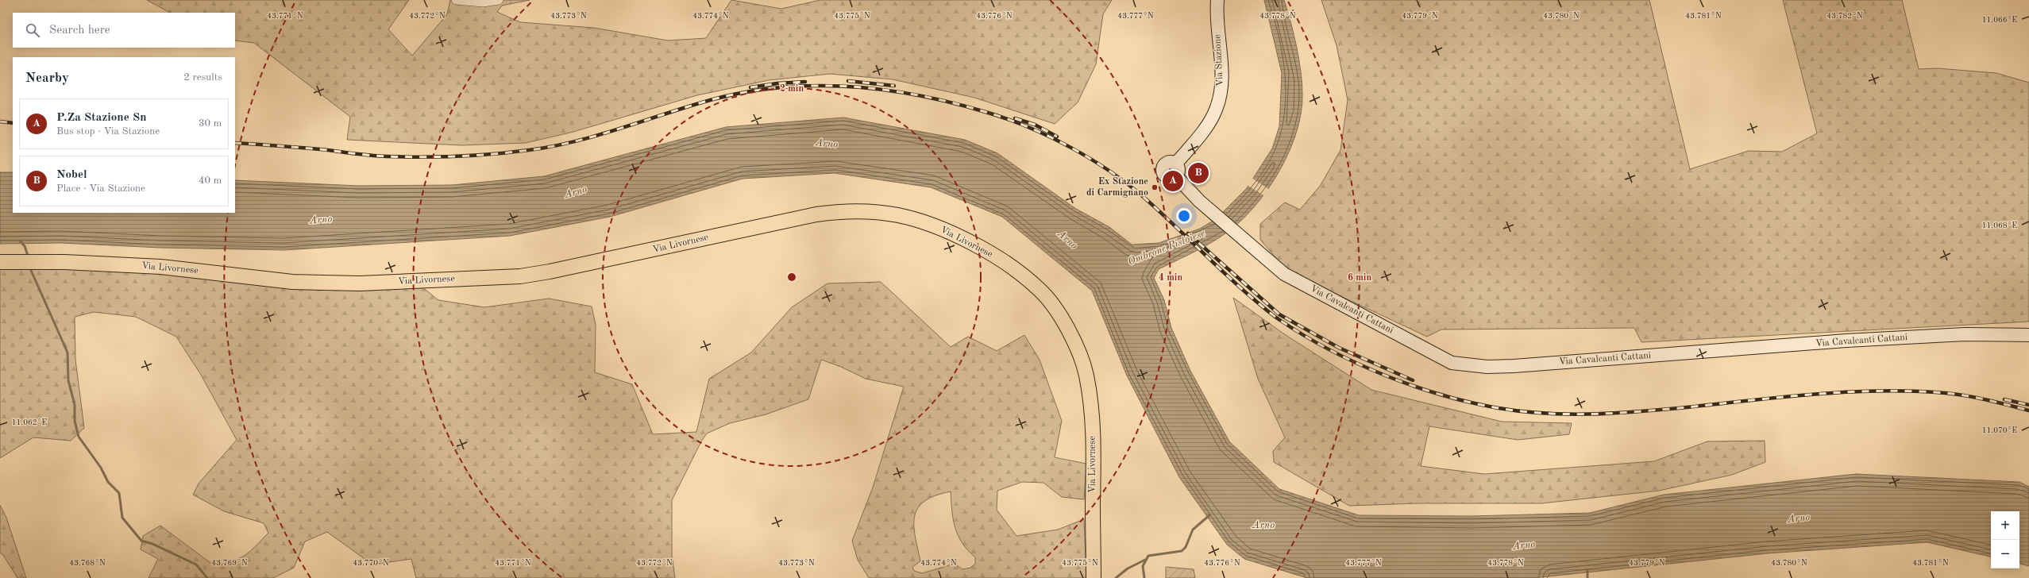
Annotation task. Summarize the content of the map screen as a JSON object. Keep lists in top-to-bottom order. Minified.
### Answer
{"streets":{"main road":["Via Livornese"],"street":["Via Stazione","Via Cavalcanti Cattani"]},"crossings":[["Via Stazione","Via Cavalcanti Cattani"]],"water":["Arno","Ombrone Pistoiese"],"places":["Ex Stazione di Carmignano"],"page":{"search":"Search here","heading":["Nearby","2 results"],"list":[{"mark":"A","name":"P.Za Stazione Sn","note":"Bus stop · Via Stazione","value":"30 m"},{"mark":"B","name":"Nobel","note":"Place · Via Stazione","value":"40 m"}],"pins":["B","A"],"map_buttons":["+","−"]},"coordinates":["43.771°N","43.772°N","43.773°N","43.774°N","43.775°N","43.776°N","43.777°N","43.778°N","43.779°N","43.780°N","43.781°N","43.782°N","11.066°E","11.068°E","11.062°E","11.070°E","43.768°N","43.769°N","43.770°N"],"rings":["2 min","4 min","6 min"]}
